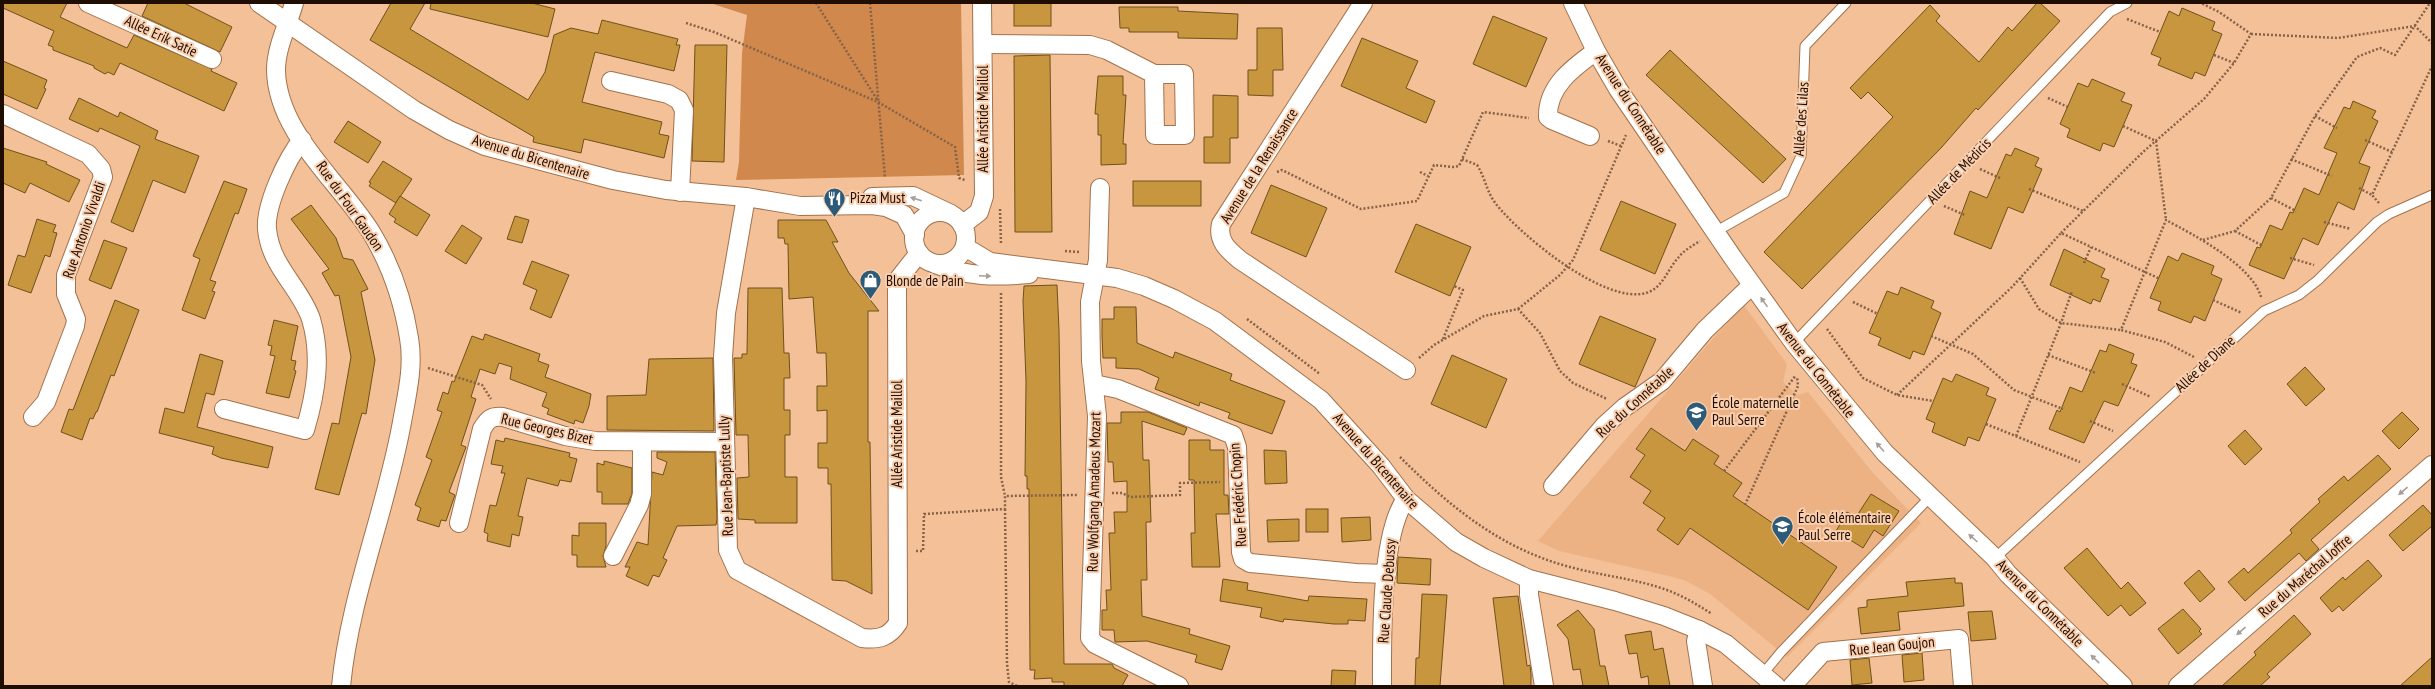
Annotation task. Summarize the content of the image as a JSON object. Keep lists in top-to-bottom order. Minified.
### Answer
{"streets":{"street":["Allée Erik Satie","Avenue du Connétable","Allée Aristide Maillol","Avenue du Bicentenaire","Avenue de la Renaissance","Rue du Four Gaudon","Rue Antonio Vivaldi","Rue du Connétable","Rue Georges Bizet","Rue Jean-Baptiste Lully","Rue Wolfgang Amadeus Mozart","Rue Frédéric Chopin","Rue du Maréchal Joffre","Rue Claude Debussy","Rue Jean Goujon"],"lane":["Allée des Lilas","Allée de Médicis","Allée de Diane"]},"crossings":[["Avenue du Connétable","Allée des Lilas"],["Avenue du Connétable","Allée de Médicis"],["Avenue du Connétable","Allée de Diane"],["Avenue du Connétable","Rue du Connétable"],["Allée Aristide Maillol","Avenue du Bicentenaire"],["Allée Aristide Maillol","Rue Jean-Baptiste Lully"],["Avenue du Bicentenaire","Rue du Four Gaudon"],["Avenue du Bicentenaire","Rue Jean-Baptiste Lully"],["Avenue du Bicentenaire","Rue Wolfgang Amadeus Mozart"],["Avenue du Bicentenaire","Rue Claude Debussy"],["Rue Georges Bizet","Rue Jean-Baptiste Lully"],["Rue Wolfgang Amadeus Mozart","Rue Frédéric Chopin"],["Rue Frédéric Chopin","Rue Claude Debussy"]],"one_way":["Avenue du Connétable","Rue du Maréchal Joffre"],"places":{"restaurant":["Pizza Must"],"shop":["Blonde de Pain"],"school or university":["École maternelle Paul Serre","École élémentaire Paul Serre"]}}
